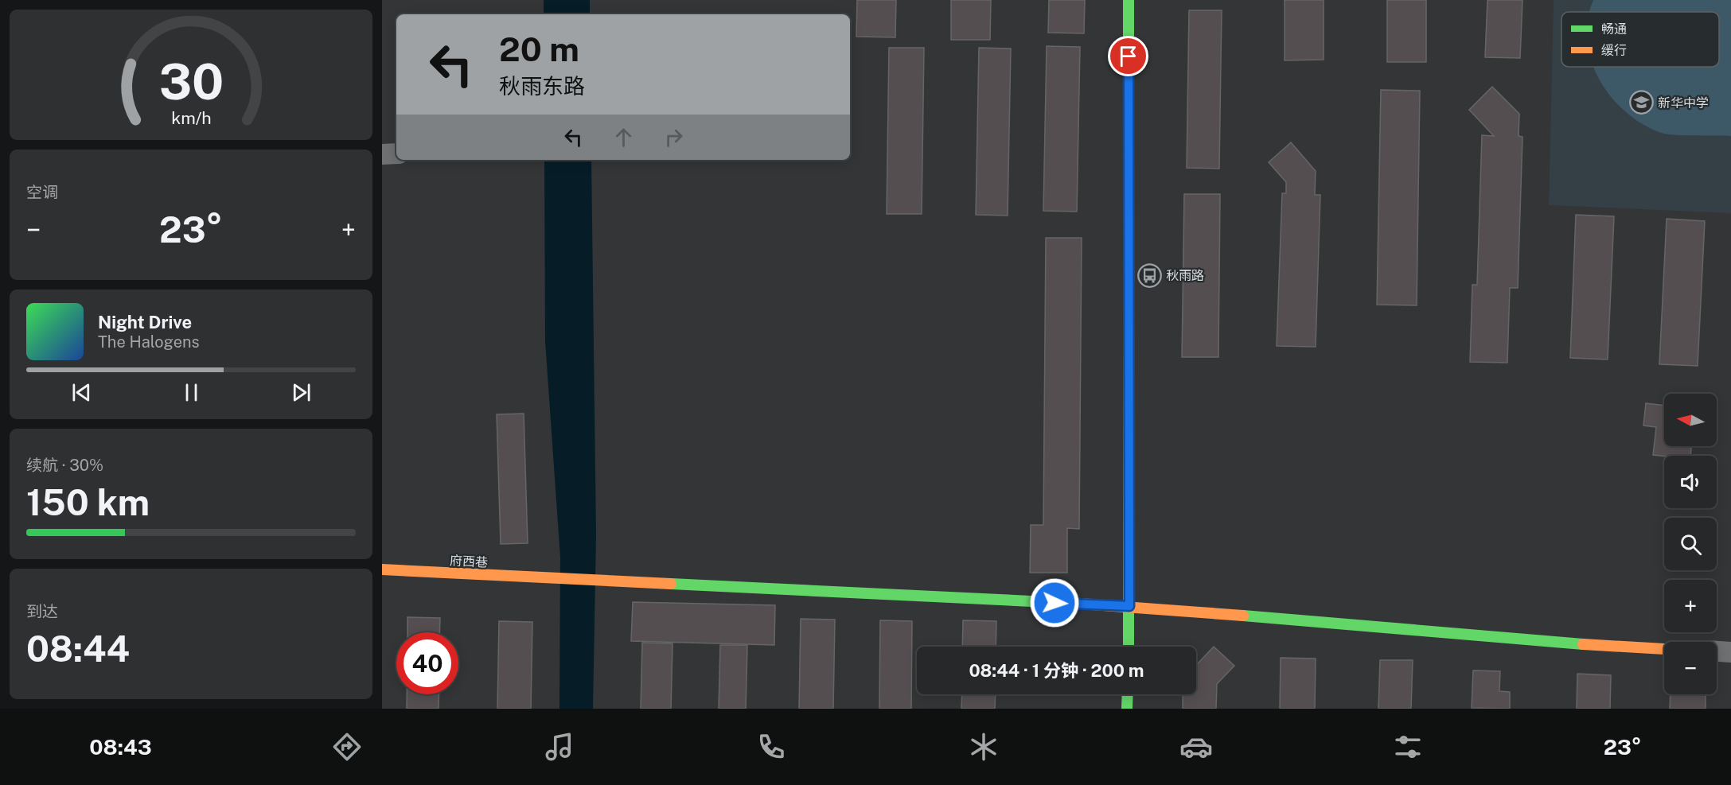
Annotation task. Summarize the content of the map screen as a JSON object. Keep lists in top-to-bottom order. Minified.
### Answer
{"streets":{"street":["府西巷"]},"places":{"school or university":["新华中学"],"bus stop":["秋雨路"]},"legend":["畅通","缓行"],"north":"left","page":{"turn":["20 m","秋雨东路"],"tile":["空调",["续航 · 30%","150 km"],["到达","08:44"]],"heat":["−","23°","+"],"song":["Night Drive","The Halogens"],"map_buttons":["+","−"],"limit":"40","trip":"08:44 · 1 分钟 · 200 m","tabs":["08:43","23°"],"gauge":["30","km/h"]}}
